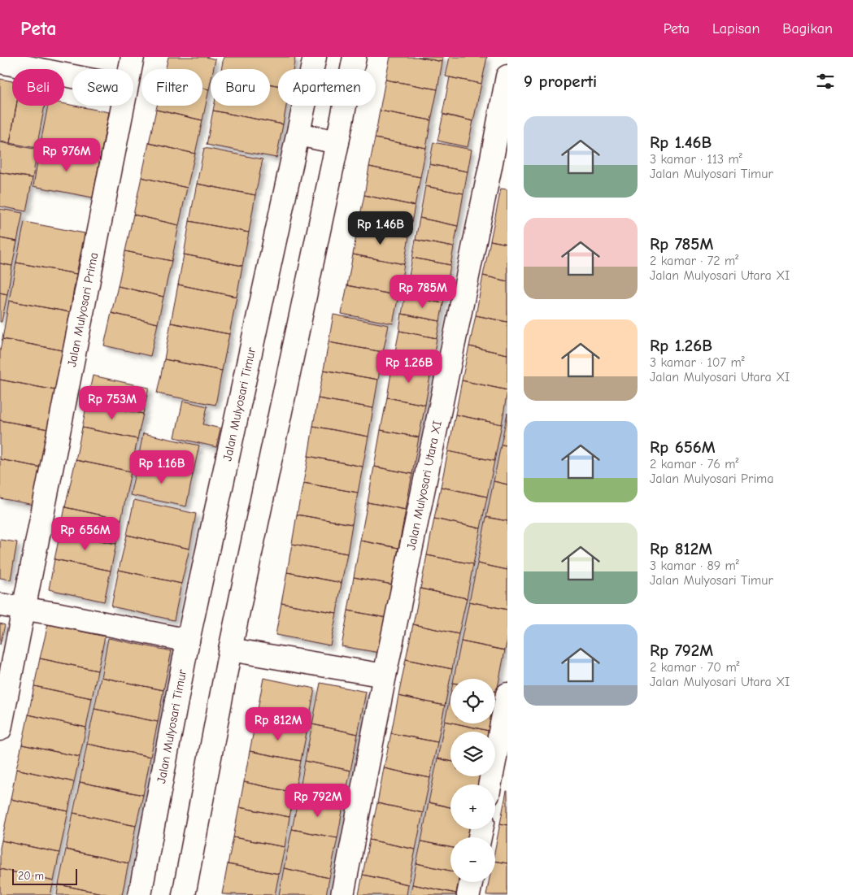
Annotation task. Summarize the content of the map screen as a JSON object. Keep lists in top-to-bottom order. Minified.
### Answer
{"streets":{"street":["Jalan Mulyosari Prima","Jalan Mulyosari Timur","Jalan Mulyosari Utara XI"]},"scale_bar":"20 m","page":{"header":"Peta","nav":["Peta","Lapisan","Bagikan"],"heading":"9 properti","chip":["Beli","Sewa","Filter","Baru","Apartemen"],"list":[{"name":"Rp 1.46B","note":"3 kamar · 113 m² · Jalan Mulyosari Timur"},{"name":"Rp 785M","note":"2 kamar · 72 m² · Jalan Mulyosari Utara XI"},{"name":"Rp 1.26B","note":"3 kamar · 107 m² · Jalan Mulyosari Utara XI"},{"name":"Rp 656M","note":"2 kamar · 76 m² · Jalan Mulyosari Prima"},{"name":"Rp 812M","note":"3 kamar · 89 m² · Jalan Mulyosari Timur"},{"name":"Rp 792M","note":"2 kamar · 70 m² · Jalan Mulyosari Utara XI"}],"price":["Rp 976M","Rp 1.46B","Rp 785M","Rp 1.26B","Rp 753M","Rp 1.16B","Rp 656M","Rp 812M","Rp 792M"],"map_buttons":["+","−"],"scale":"20 m"}}
